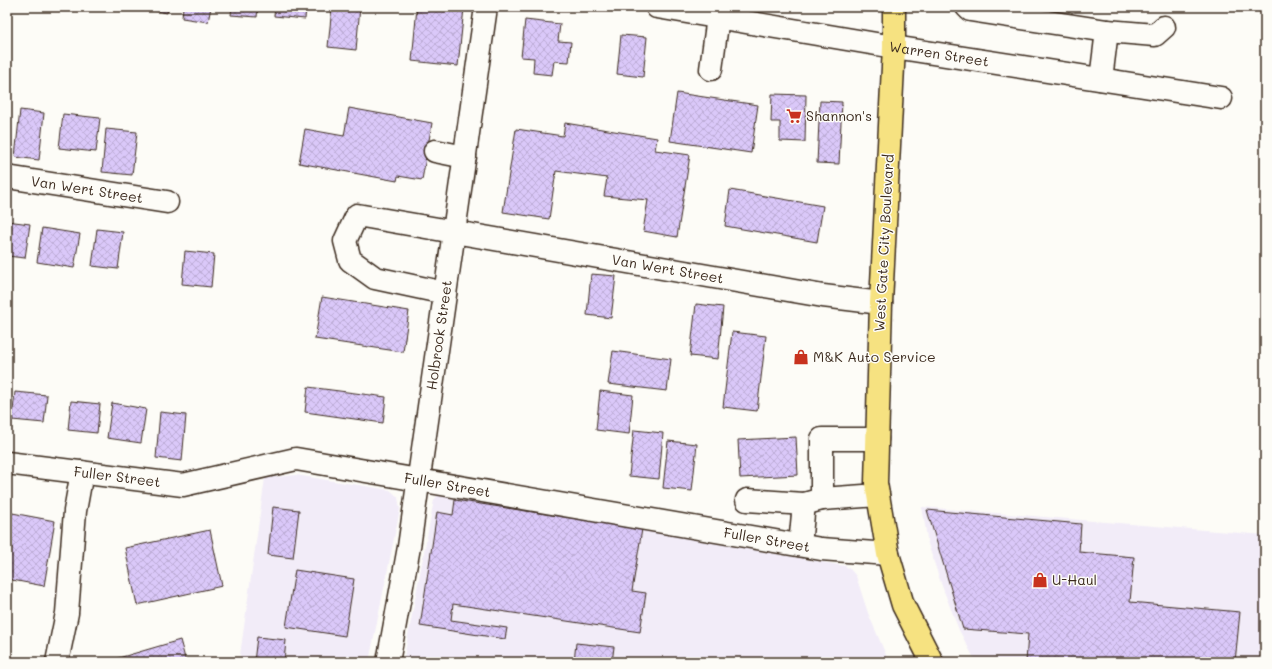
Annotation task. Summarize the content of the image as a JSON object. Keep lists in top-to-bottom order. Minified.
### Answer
{"streets":{"main road":["West Gate City Boulevard"],"street":["Warren Street","Van Wert Street","Holbrook Street","Fuller Street"]},"crossings":[["Warren Street","West Gate City Boulevard"],["Van Wert Street","West Gate City Boulevard"],["Van Wert Street","Holbrook Street"],["West Gate City Boulevard","Fuller Street"],["Holbrook Street","Fuller Street"]],"places":{"supermarket":["Shannon's"],"shop":["M&K Auto Service","U-Haul"]}}
